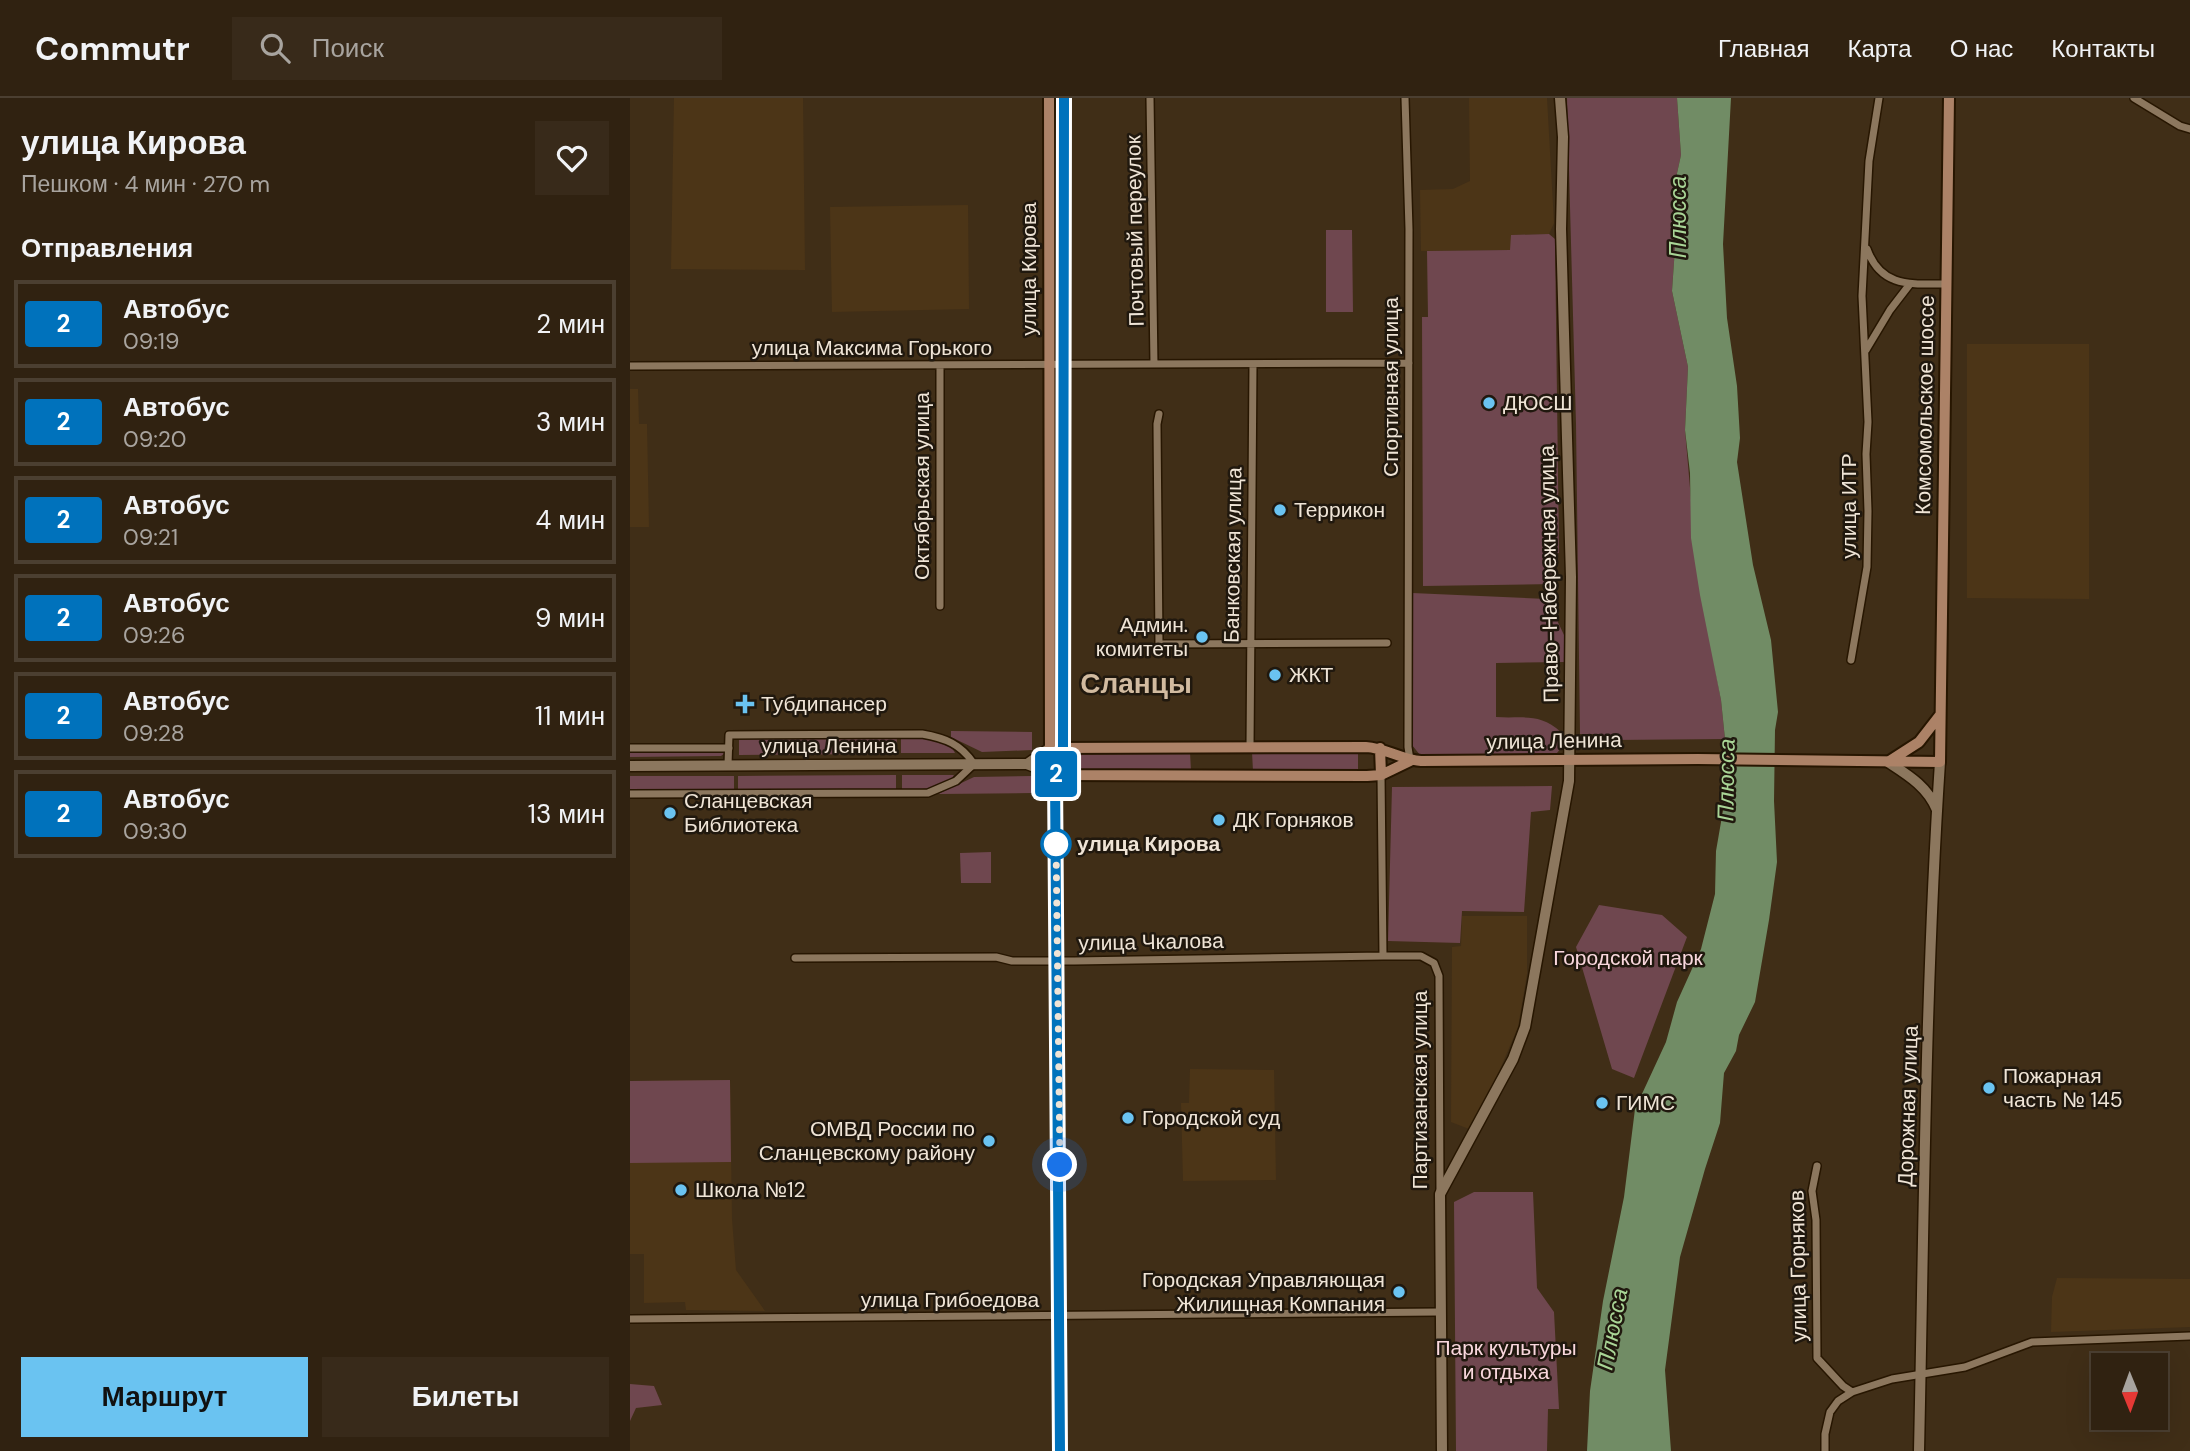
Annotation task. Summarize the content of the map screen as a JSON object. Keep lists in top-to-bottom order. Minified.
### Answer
{"streets":{"main road":["улица Кирова","Комсомольское шоссе","улица Ленина"],"street":["Почтовый переулок","улица Максима Горького","Спортивная улица","Октябрьская улица","улица ИТР","Банковская улица","Право-Набережная улица","улица Чкалова","Партизанская улица","Дорожная улица","улица Горняков","улица Грибоедова"]},"crossings":[["Почтовый переулок","улица Максима Горького"],["улица Кирова","улица Максима Горького"],["улица Кирова","улица Ленина"],["улица Кирова","улица Чкалова"],["улица Кирова","улица Грибоедова"],["улица Максима Горького","Спортивная улица"],["улица Максима Горького","Октябрьская улица"],["улица Максима Горького","Банковская улица"],["Спортивная улица","улица Ленина"],["Комсомольское шоссе","Дорожная улица"],["Банковская улица","улица Ленина"],["Право-Набережная улица","улица Ленина"],["Право-Набережная улица","Партизанская улица"],["улица Чкалова","Партизанская улица"],["Партизанская улица","улица Грибоедова"]],"districts":["Сланцы"],"water":["Плюсса"],"parks":["Городской парк","Парк культуры и отдыха"],"places":{"other":["ДЮСШ","Террикон","Админ. комитеты","ЖКТ","Сланцевская Библиотека","ДК Горняков","улица Кирова","Пожарная часть № 145","ГИМС","Городской суд","ОМВД России по Сланцевскому району","Школа №12","Городская Управляющая Жилищная Компания"],"health":["Тубдипансер"]},"lines":["bus line 2"],"north":"bottom","page":{"header":"Commutr","search":"Поиск","nav":["Главная","Карта","О нас","Контакты"],"heading":[["улица Кирова","Пешком · 4 мин · 270 m"],"Отправления"],"on_map":"2","list":[{"mark":"2","name":"Автобус","note":"09:19","value":"2 мин"},{"mark":"2","name":"Автобус","note":"09:20","value":"3 мин"},{"mark":"2","name":"Автобус","note":"09:21","value":"4 мин"},{"mark":"2","name":"Автобус","note":"09:26","value":"9 мин"},{"mark":"2","name":"Автобус","note":"09:28","value":"11 мин"},{"mark":"2","name":"Автобус","note":"09:30","value":"13 мин"}],"buttons":["Маршрут","Билеты"]}}
